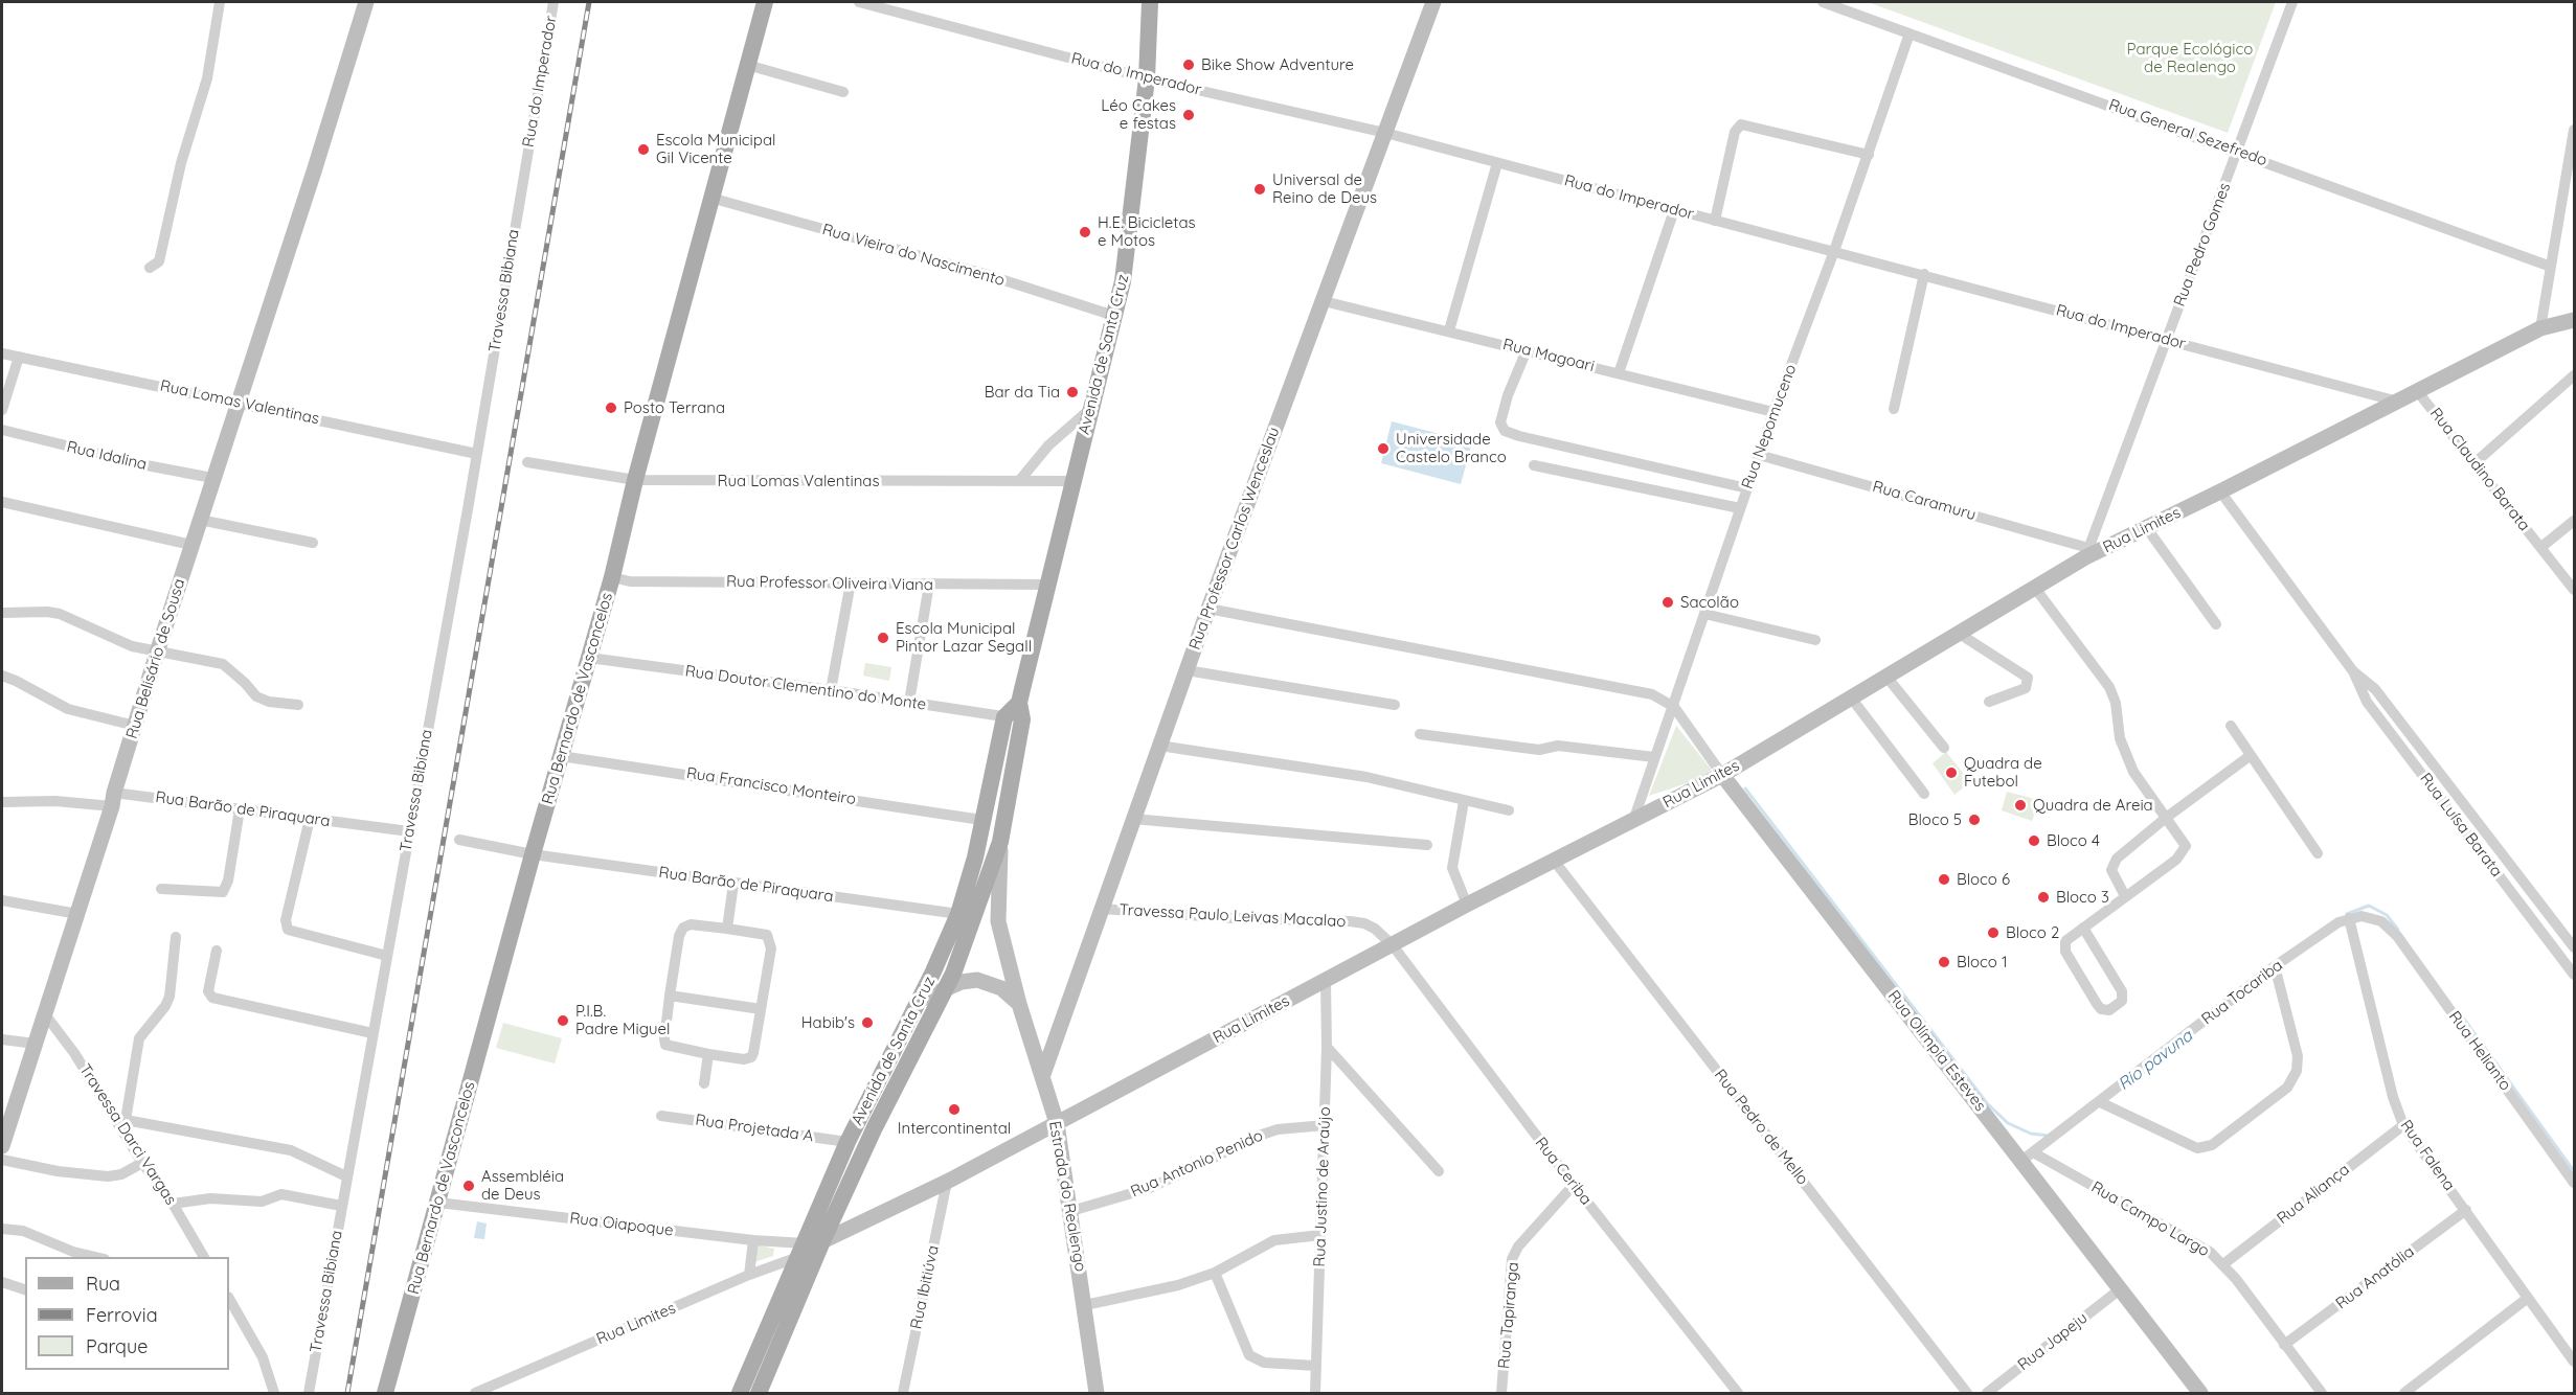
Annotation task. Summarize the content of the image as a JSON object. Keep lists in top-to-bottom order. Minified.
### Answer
{"streets":{"main road":["Avenida de Santa Cruz","Rua Bernardo de Vasconcelos"],"street":["Rua do Imperador","Rua General Sezefredo","Rua Pedro Gomes","Rua Vieira do Nascimento","Travessa Bibiana","Rua Magoari","Rua Lomas Valentinas","Rua Nepomuceno","Rua Idalina","Rua Claudino Barata","Rua Caramuru","Rua Limites","Rua Professor Carlos Wenceslau","Rua Professor Oliveira Viana","Rua Belisário de Sousa","Rua Doutor Clementino do Monte","Rua Francisco Monteiro","Rua Barão de Piraquara","Rua Luísa Barata","Travessa Paulo Leivas Macalao","Rua Tocariba","Rua Olímpia Esteves","Rua Helianto","Rua Pedro de Mello","Rua Projetada A","Travessa Darci Vargas","Rua Falena","Rua Antonio Penido","Rua Ceriba","Rua Justino de Araújo","Rua Aliança","Estrada do Realengo","Rua Campo Largo","Rua Oiapoque","Rua Anatólia","Rua Ibitiúva","Rua Tapiranga","Rua Japeju"]},"crossings":[["Rua do Imperador","Rua Pedro Gomes"],["Rua do Imperador","Travessa Bibiana"],["Rua do Imperador","Avenida de Santa Cruz"],["Rua do Imperador","Rua Nepomuceno"],["Rua do Imperador","Rua Limites"],["Rua do Imperador","Rua Professor Carlos Wenceslau"],["Rua General Sezefredo","Rua Pedro Gomes"],["Rua General Sezefredo","Rua Nepomuceno"],["Rua Pedro Gomes","Rua Caramuru"],["Rua Pedro Gomes","Rua Limites"],["Rua Vieira do Nascimento","Avenida de Santa Cruz"],["Rua Vieira do Nascimento","Rua Bernardo de Vasconcelos"],["Travessa Bibiana","Rua Lomas Valentinas"],["Travessa Bibiana","Rua Barão de Piraquara"],["Avenida de Santa Cruz","Rua Lomas Valentinas"],["Avenida de Santa Cruz","Rua Limites"],["Avenida de Santa Cruz","Rua Professor Oliveira Viana"],["Avenida de Santa Cruz","Rua Doutor Clementino do Monte"],["Avenida de Santa Cruz","Rua Francisco Monteiro"],["Avenida de Santa Cruz","Rua Barão de Piraquara"],["Avenida de Santa Cruz","Rua Projetada A"],["Avenida de Santa Cruz","Estrada do Realengo"],["Avenida de Santa Cruz","Rua Oiapoque"],["Rua Magoari","Rua Nepomuceno"],["Rua Magoari","Rua Professor Carlos Wenceslau"],["Rua Lomas Valentinas","Rua Belisário de Sousa"],["Rua Lomas Valentinas","Rua Bernardo de Vasconcelos"],["Rua Nepomuceno","Rua Caramuru"],["Rua Nepomuceno","Rua Limites"],["Rua Nepomuceno","Rua Olímpia Esteves"],["Rua Idalina","Rua Belisário de Sousa"],["Rua Claudino Barata","Rua Limites"],["Rua Caramuru","Rua Limites"],["Rua Limites","Rua Luísa Barata"],["Rua Limites","Travessa Paulo Leivas Macalao"],["Rua Limites","Rua Olímpia Esteves"],["Rua Limites","Rua Pedro de Mello"],["Rua Limites","Rua Ceriba"],["Rua Limites","Rua Justino de Araújo"],["Rua Limites","Estrada do Realengo"],["Rua Limites","Rua Oiapoque"],["Rua Limites","Rua Ibitiúva"],["Rua Professor Carlos Wenceslau","Travessa Paulo Leivas Macalao"],["Rua Professor Carlos Wenceslau","Estrada do Realengo"],["Rua Professor Oliveira Viana","Rua Bernardo de Vasconcelos"],["Rua Belisário de Sousa","Rua Barão de Piraquara"],["Rua Belisário de Sousa","Travessa Darci Vargas"],["Rua Doutor Clementino do Monte","Rua Bernardo de Vasconcelos"],["Rua Bernardo de Vasconcelos","Rua Francisco Monteiro"],["Rua Bernardo de Vasconcelos","Rua Barão de Piraquara"],["Rua Bernardo de Vasconcelos","Rua Oiapoque"],["Travessa Paulo Leivas Macalao","Rua Ceriba"],["Rua Tocariba","Rua Olímpia Esteves"],["Rua Tocariba","Rua Helianto"],["Rua Tocariba","Rua Falena"],["Rua Tocariba","Rua Campo Largo"],["Rua Olímpia Esteves","Rua Campo Largo"],["Rua Olímpia Esteves","Rua Japeju"],["Rua Helianto","Rua Falena"],["Rua Falena","Rua Aliança"],["Rua Falena","Rua Anatólia"],["Rua Antonio Penido","Rua Justino de Araújo"],["Rua Antonio Penido","Estrada do Realengo"],["Rua Ceriba","Rua Tapiranga"],["Rua Aliança","Rua Campo Largo"],["Rua Campo Largo","Rua Anatólia"]],"water":["Rio pavuna"],"parks":["Parque Ecológico de Realengo"],"places":["Bike Show Adventure","Léo Cakes e festas","Escola Municipal Gil Vicente","Universal de Reino de Deus","H.E. Bicicletas e Motos","Bar da Tia","Posto Terrana","Universidade Castelo Branco","Sacolão","Escola Municipal Pintor Lazar Segall","Quadra de Futebol","Quadra de Areia","Bloco 5","Bloco 4","Bloco 6","Bloco 3","Bloco 2","Bloco 1","P.I.B. Padre Miguel","Habib's","Intercontinental","Assembléia de Deus"],"legend":["Rua","Ferrovia","Parque"]}
